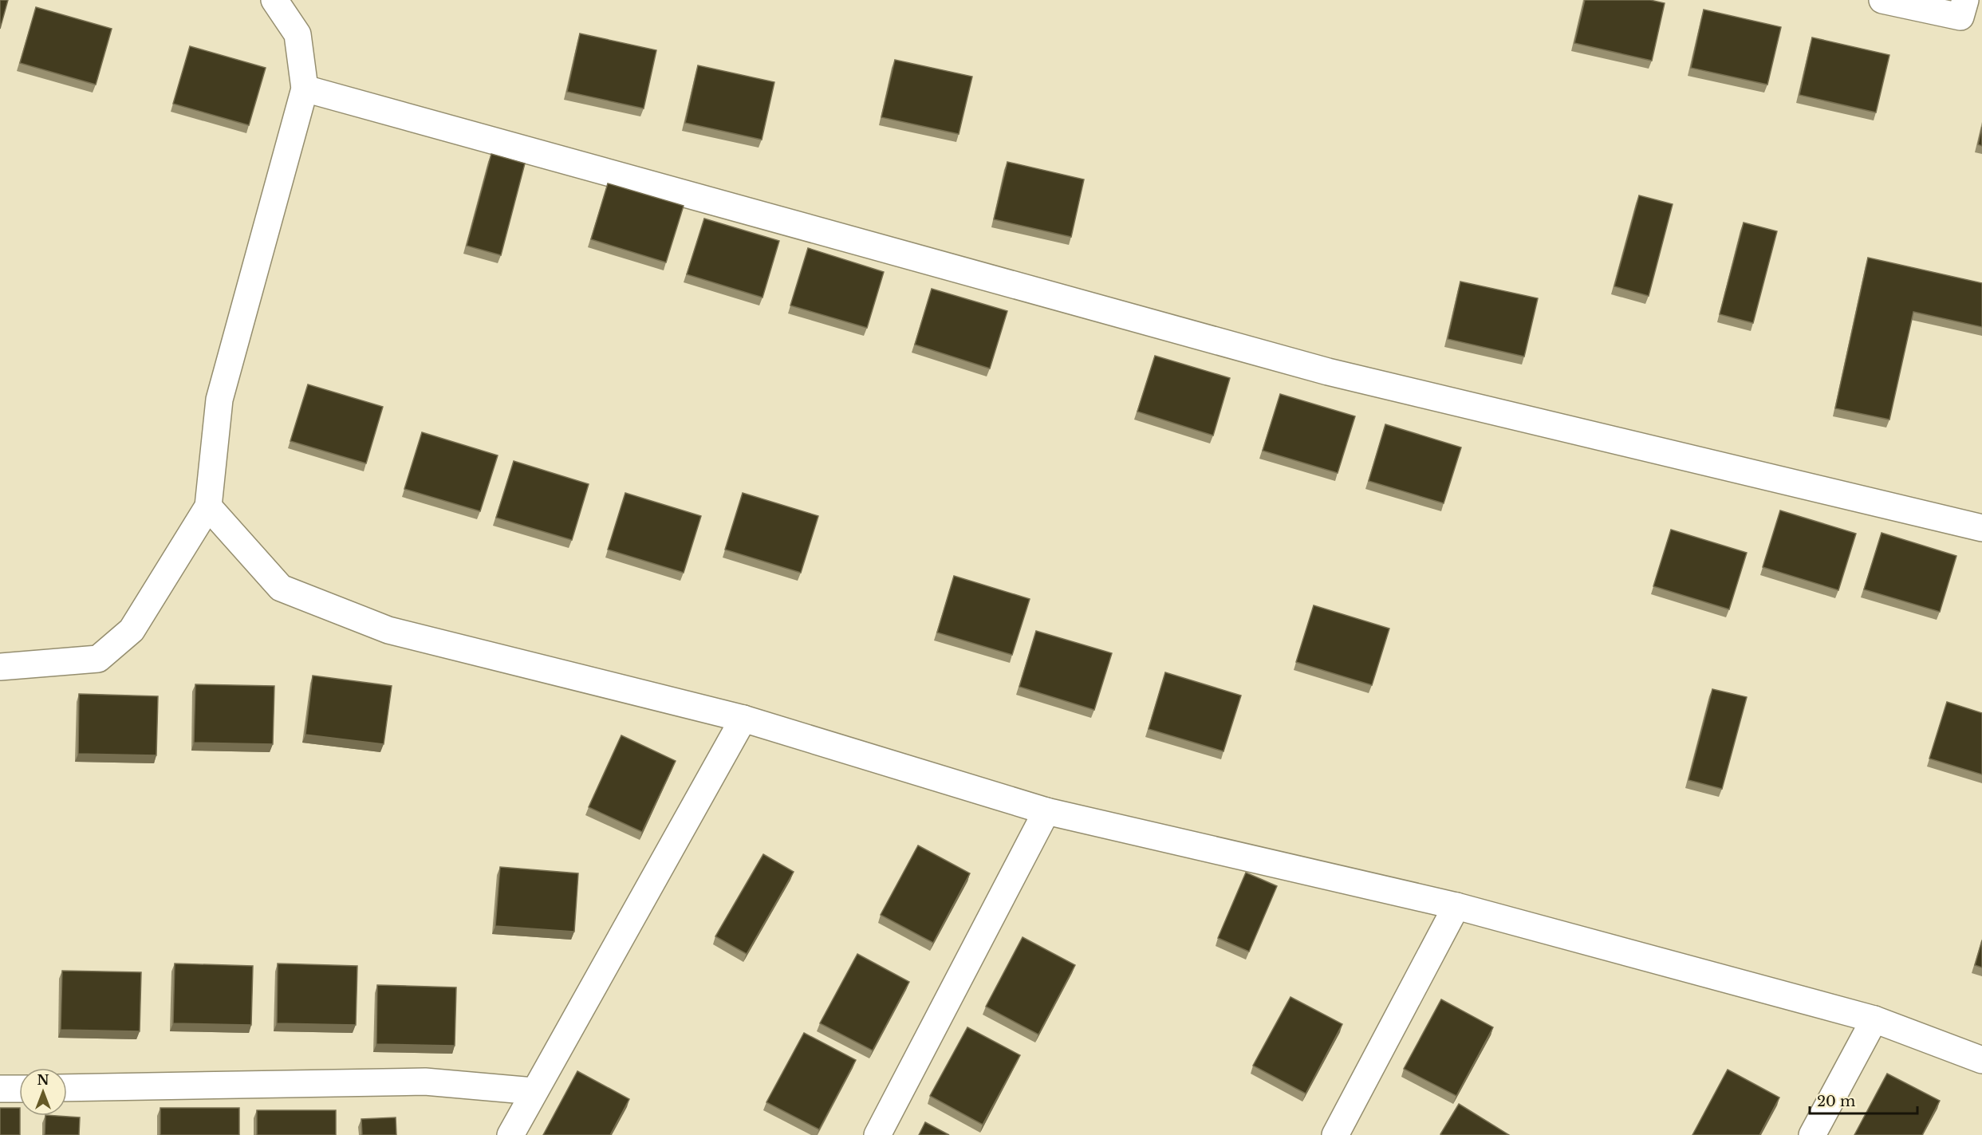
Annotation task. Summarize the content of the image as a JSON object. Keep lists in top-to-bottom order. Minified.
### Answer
{"scale_bar":"20 m","north":"top"}
